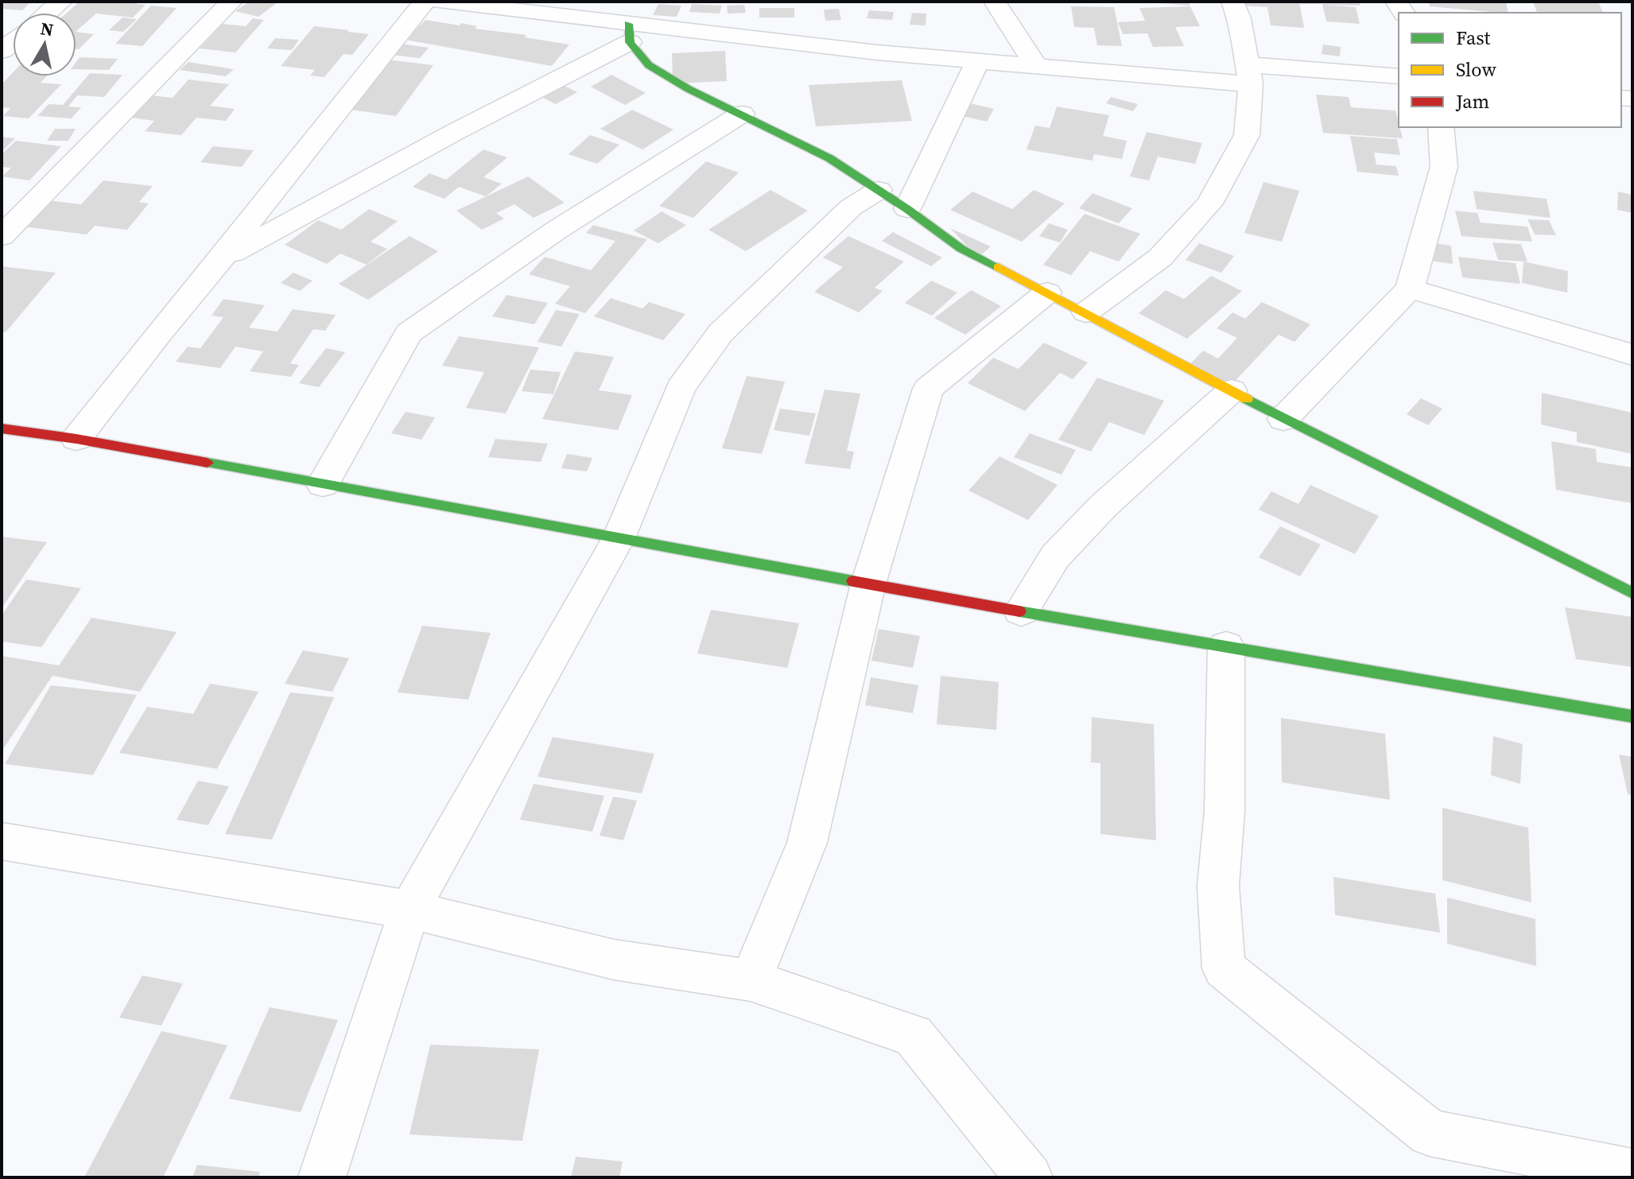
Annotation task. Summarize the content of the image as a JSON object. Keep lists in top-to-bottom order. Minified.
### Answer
{"legend":["Fast","Slow","Jam"],"north":"top"}
